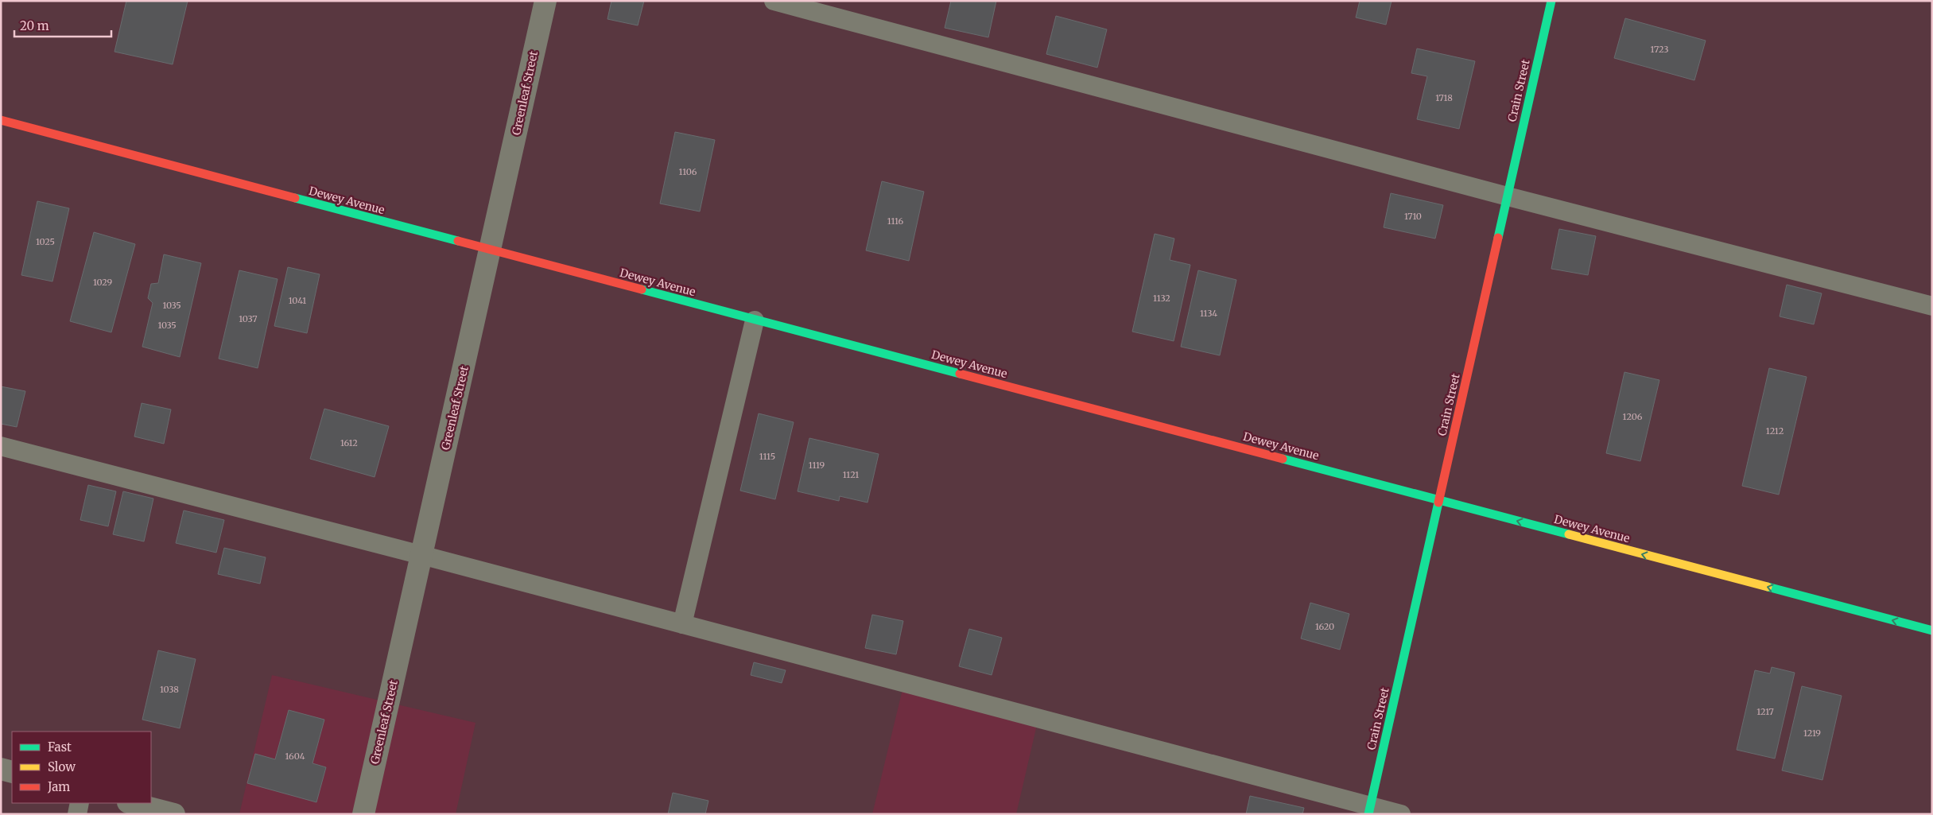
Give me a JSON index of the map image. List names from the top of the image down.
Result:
{
  "streets": {
    "street": ["Crain Street", "Greenleaf Street", "Dewey Avenue"]
  },
  "crossings": [
    ["Crain Street", "Dewey Avenue"],
    ["Greenleaf Street", "Dewey Avenue"]
  ],
  "house_numbers": [
    "1723",
    "1718",
    "1106",
    "1710",
    "1116",
    "1025",
    "1029",
    "1132",
    "1041",
    "1035",
    "1134",
    "1037",
    "1035",
    "1206",
    "1212",
    "1612",
    "1115",
    "1119",
    "1121",
    "1620",
    "1038",
    "1217",
    "1219",
    "1604"
  ],
  "legend": ["Fast", "Slow", "Jam"],
  "scale_bar": "20 m"
}
